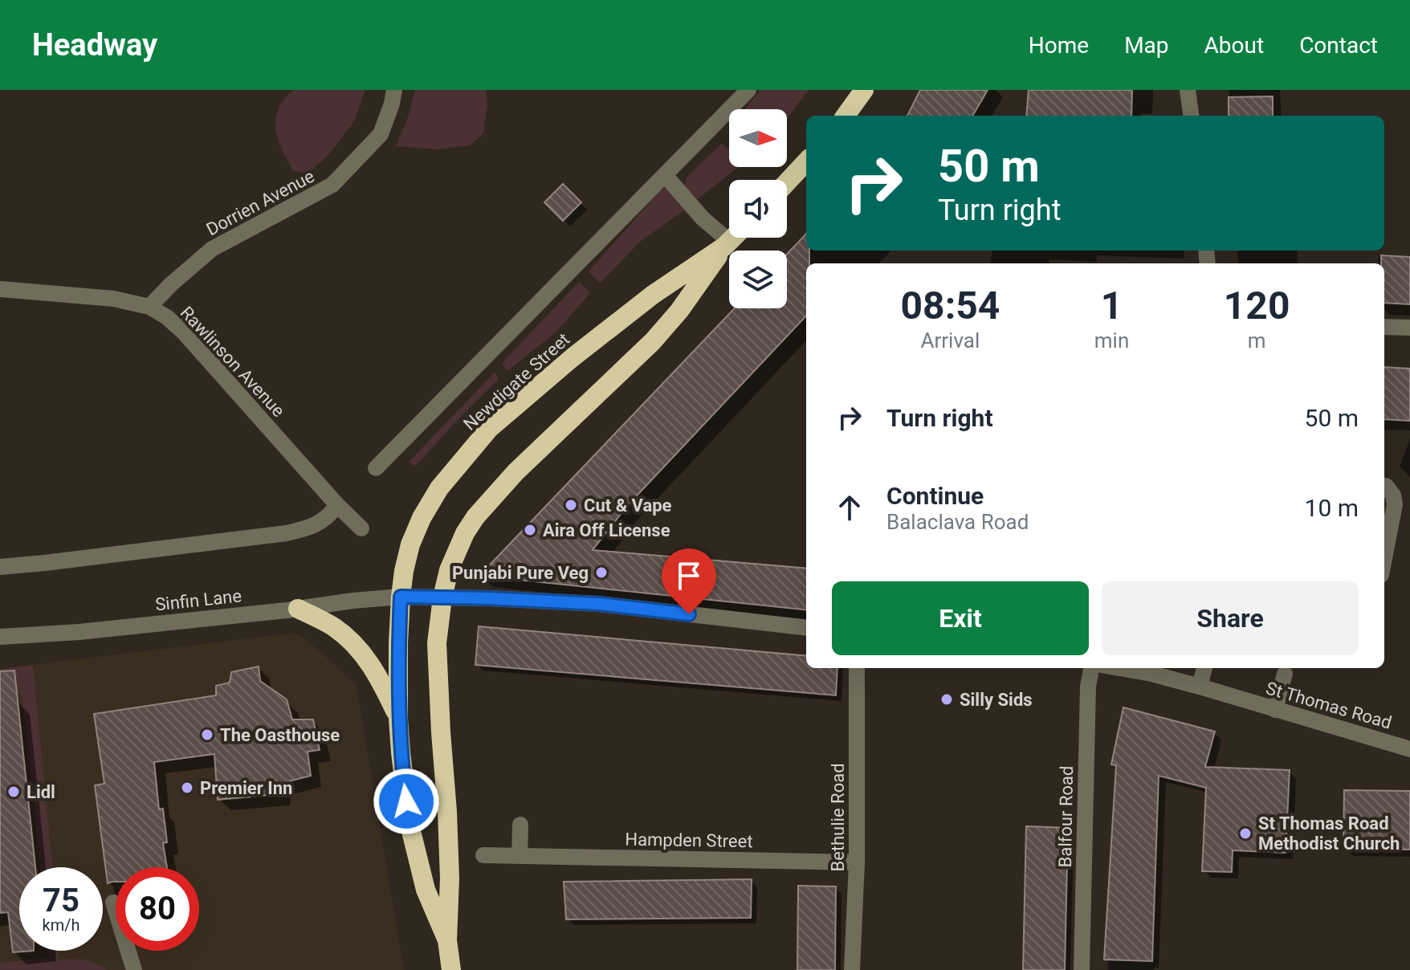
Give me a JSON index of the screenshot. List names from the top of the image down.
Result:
{
  "streets": {
    "highway": ["Newdigate Street"],
    "street": [
      "Dorrien Avenue",
      "Rawlinson Avenue",
      "Sinfin Lane",
      "St Thomas Road",
      "Balfour Road",
      "Bethulie Road",
      "Hampden Street"
    ]
  },
  "crossings": [
    ["Dorrien Avenue", "Rawlinson Avenue"],
    ["Newdigate Street", "Sinfin Lane"],
    ["Bethulie Road", "Hampden Street"]
  ],
  "places": [
    "Cut & Vape",
    "Aira Off License",
    "Punjabi Pure Veg",
    "Silly Sids",
    "The Oasthouse",
    "Premier Inn",
    "Lidl",
    "St Thomas Road Methodist Church"
  ],
  "north": "right",
  "page": {
    "header": "Headway",
    "nav": [
      "Home",
      "Map",
      "About",
      "Contact"
    ],
    "turn": ["50 m", "Turn right"],
    "eta": [
      "08:54",
      "Arrival",
      "1",
      "min",
      "120",
      "m"
    ],
    "list": [
      {
        "name": "Turn right",
        "value": "50 m"
      },
      {
        "name": "Continue",
        "note": "Balaclava Road",
        "value": "10 m"
      }
    ],
    "buttons": ["Exit", "Share"],
    "speed": "75 km/h",
    "limit": "80"
  }
}
